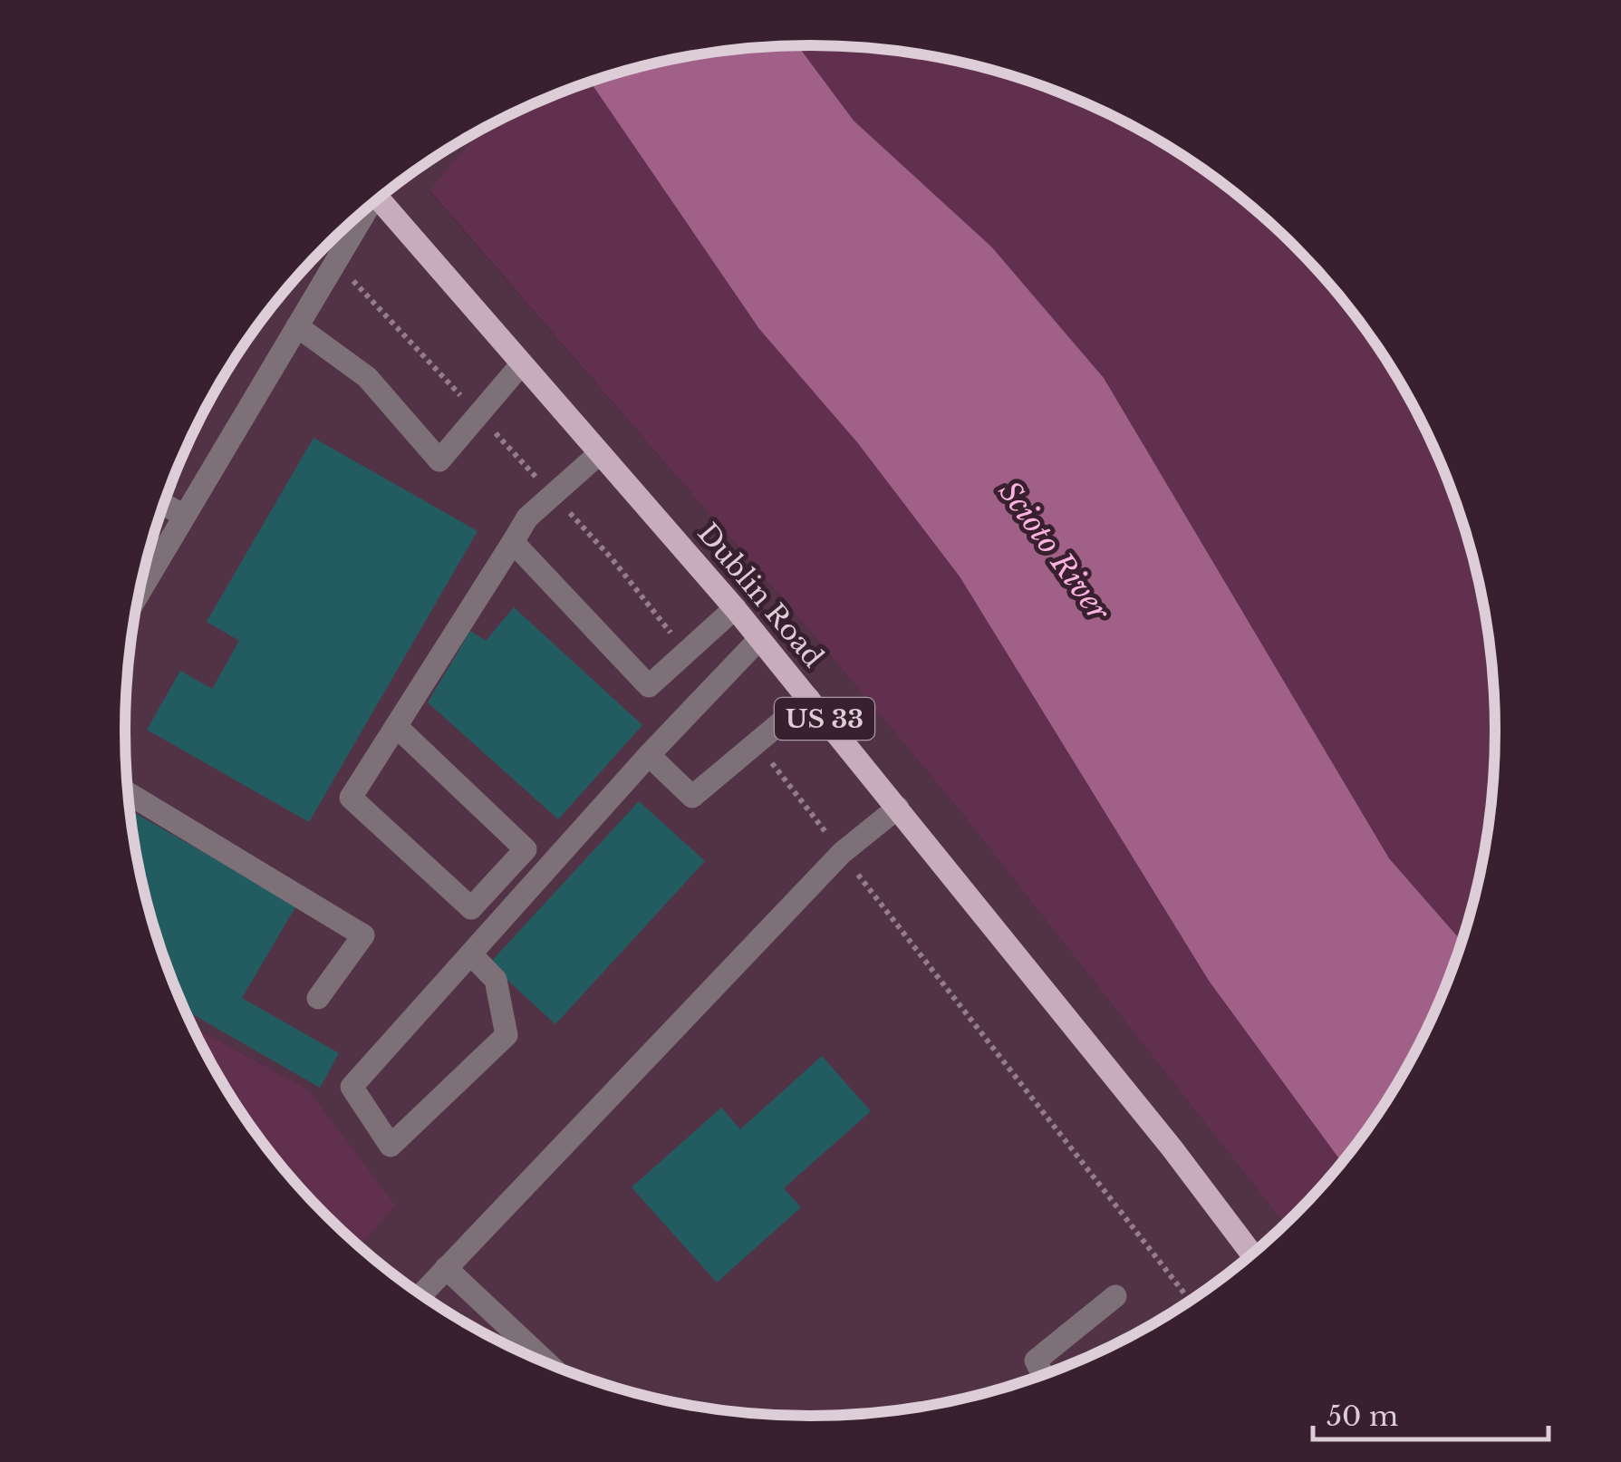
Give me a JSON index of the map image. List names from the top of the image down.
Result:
{
  "streets": {
    "main road": ["Dublin Road", "US 33"]
  },
  "water": ["Scioto River"],
  "scale_bar": "50 m"
}
